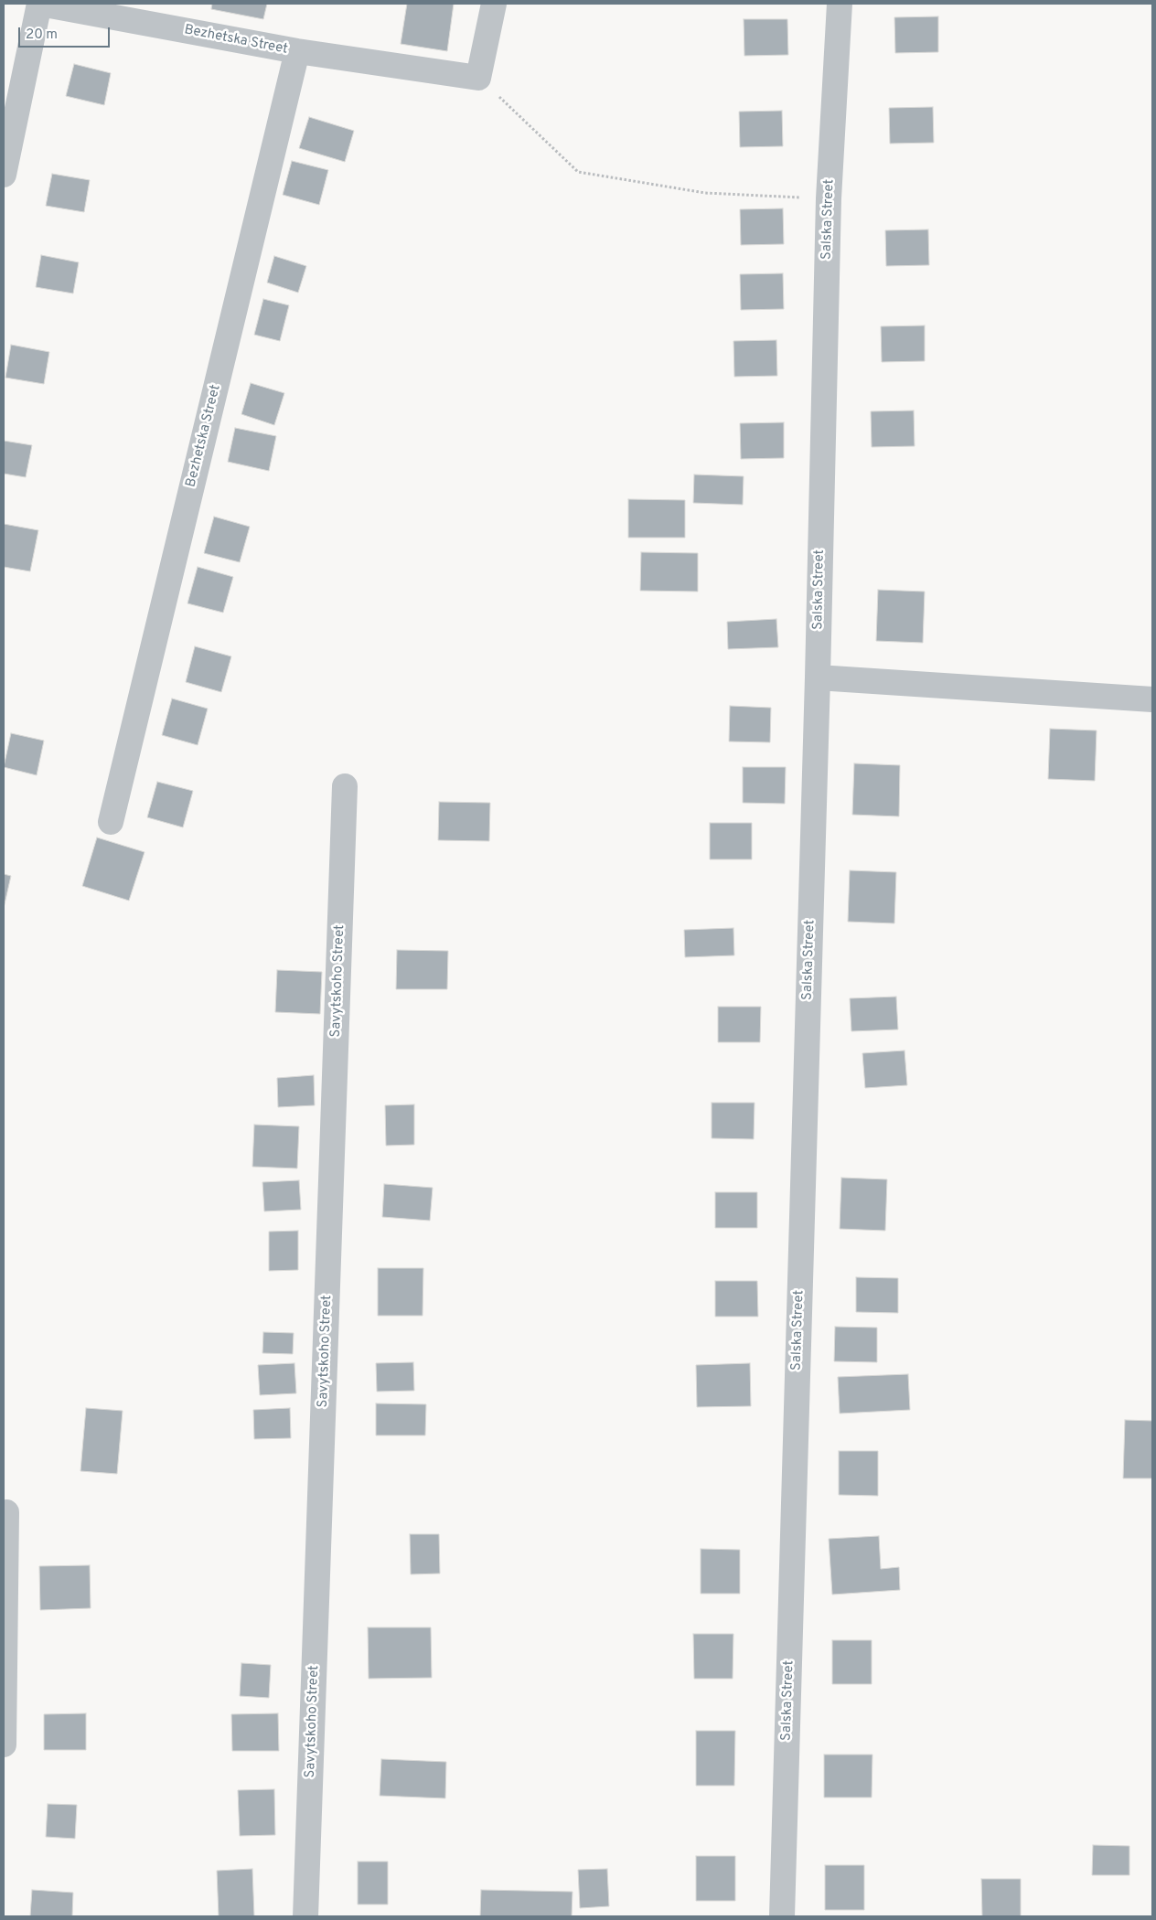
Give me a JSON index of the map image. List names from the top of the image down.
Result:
{
  "streets": {
    "street": ["Bezhetska Street", "Salska Street", "Savytskoho Street"]
  },
  "scale_bar": "20 m"
}
